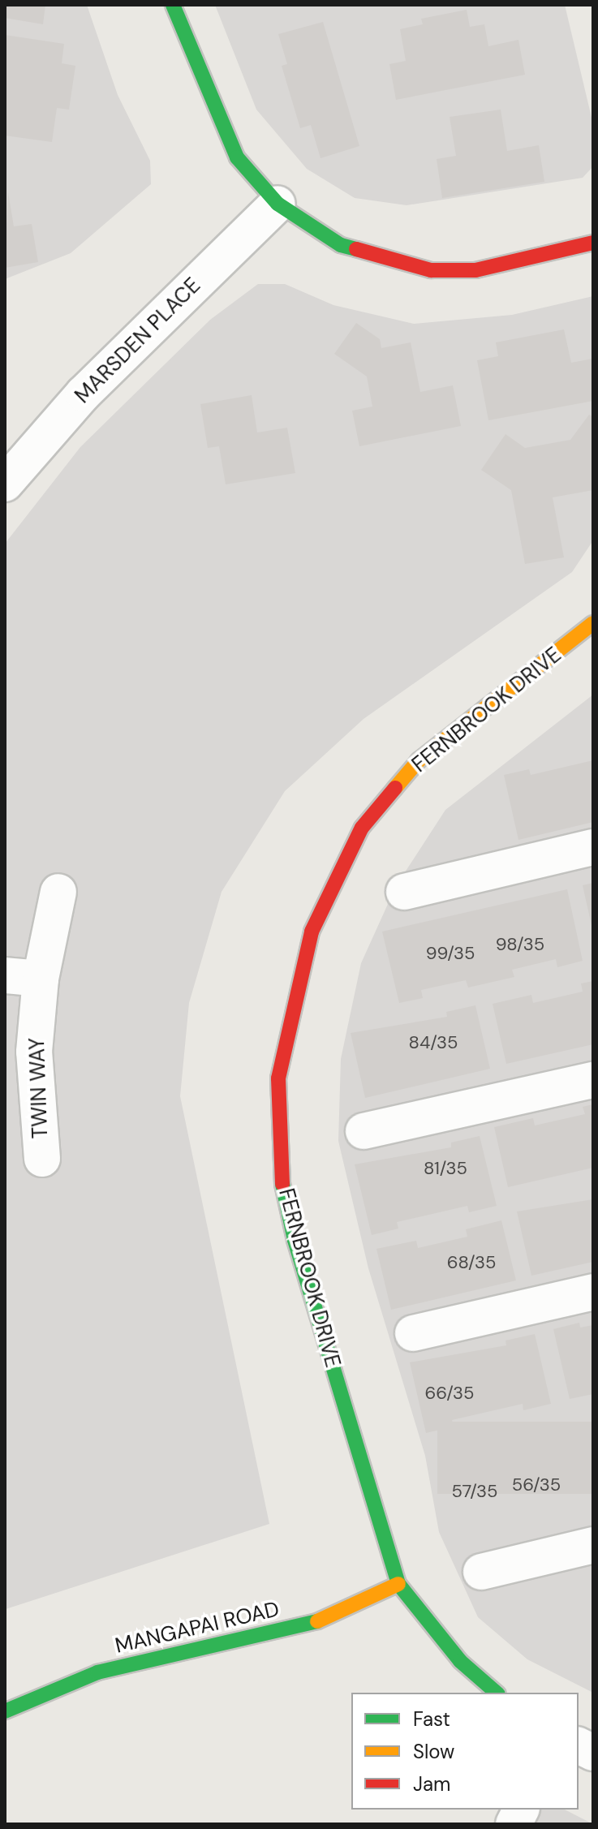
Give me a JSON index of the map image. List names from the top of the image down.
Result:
{
  "streets": {
    "street": [
      "MARSDEN PLACE",
      "FERNBROOK DRIVE",
      "TWIN WAY",
      "MANGAPAI ROAD"
    ]
  },
  "crossings": [
    ["FERNBROOK DRIVE", "MANGAPAI ROAD"]
  ],
  "house_numbers": [
    "98/35",
    "99/35",
    "84/35",
    "81/35",
    "68/35",
    "66/35",
    "56/35",
    "57/35"
  ],
  "legend": ["Fast", "Slow", "Jam"]
}
